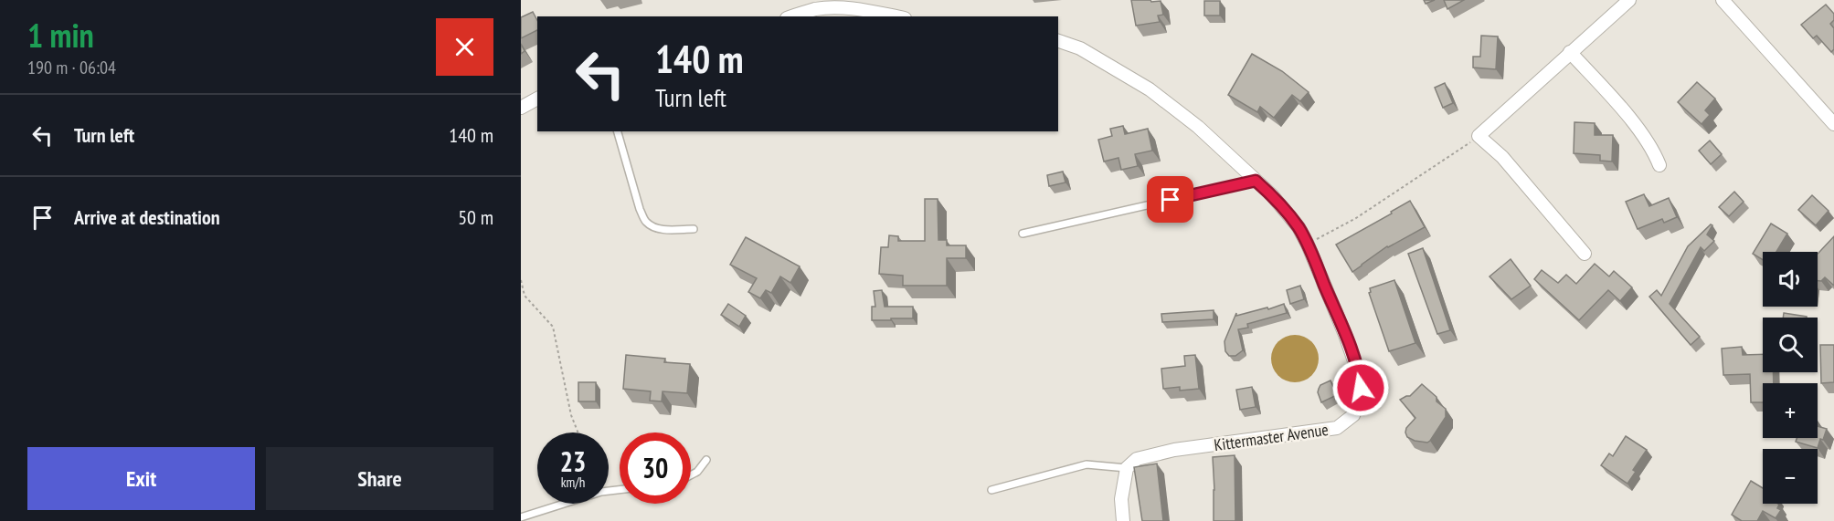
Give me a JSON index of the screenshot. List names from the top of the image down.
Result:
{
  "streets": {
    "street": ["Kittermaster Avenue"]
  },
  "page": {
    "heading": ["1 min", "190 m · 06:04"],
    "turn": ["140 m", "Turn left"],
    "list": [
      {
        "name": "Turn left",
        "value": "140 m"
      },
      {
        "name": "Arrive at destination",
        "value": "50 m"
      }
    ],
    "map_buttons": ["+", "−"],
    "speed": "23 km/h",
    "limit": "30",
    "buttons": ["Exit", "Share"]
  }
}
